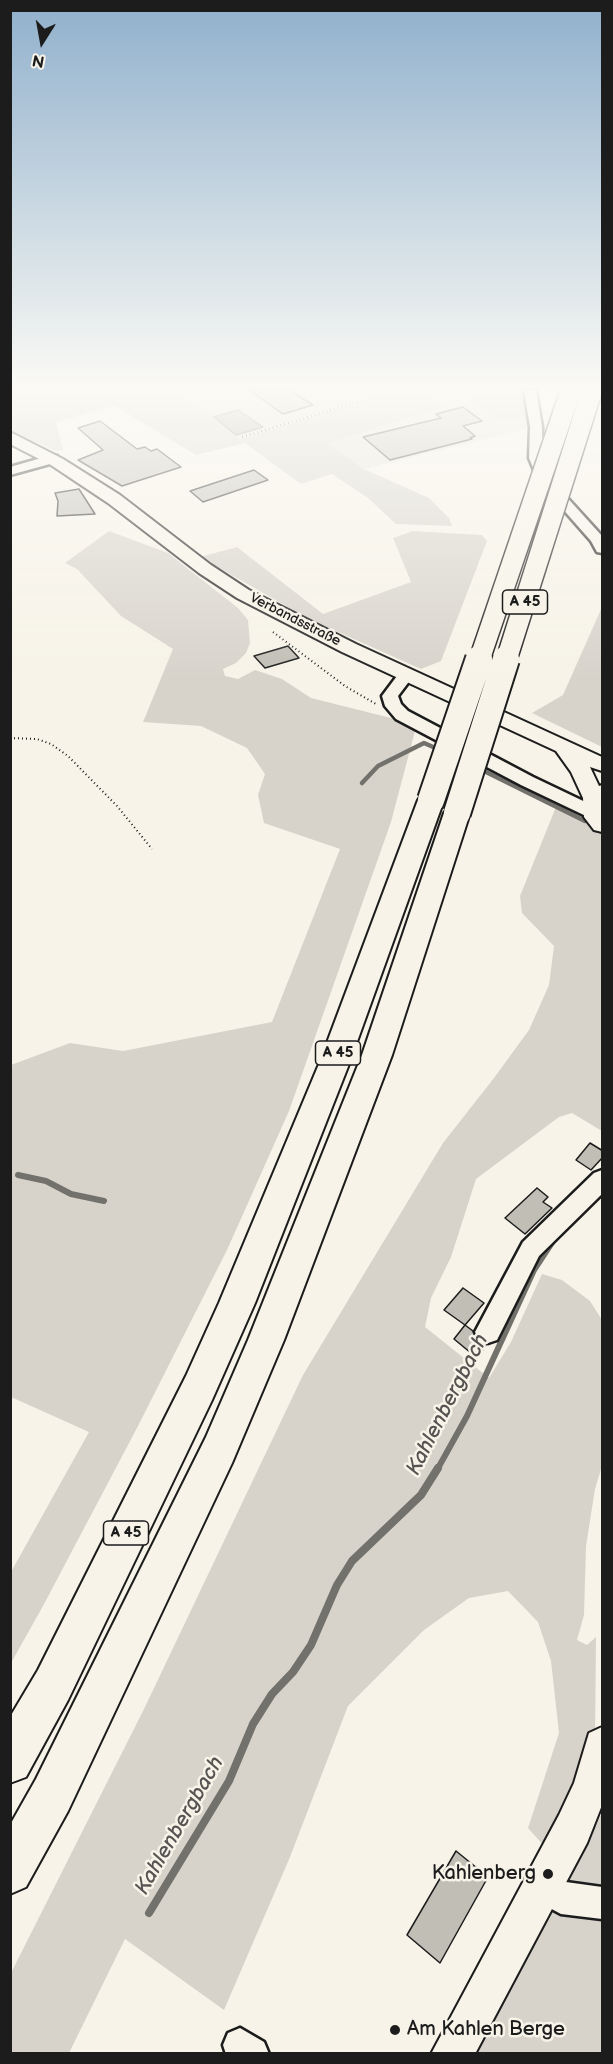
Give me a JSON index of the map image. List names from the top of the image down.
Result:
{
  "streets": {
    "highway": ["A 45"],
    "main road": ["Verbandsstraße"]
  },
  "water": ["Kahlenbergbach"],
  "places": ["Kahlenberg", "Am Kahlen Berge"],
  "north": "bottom"
}
